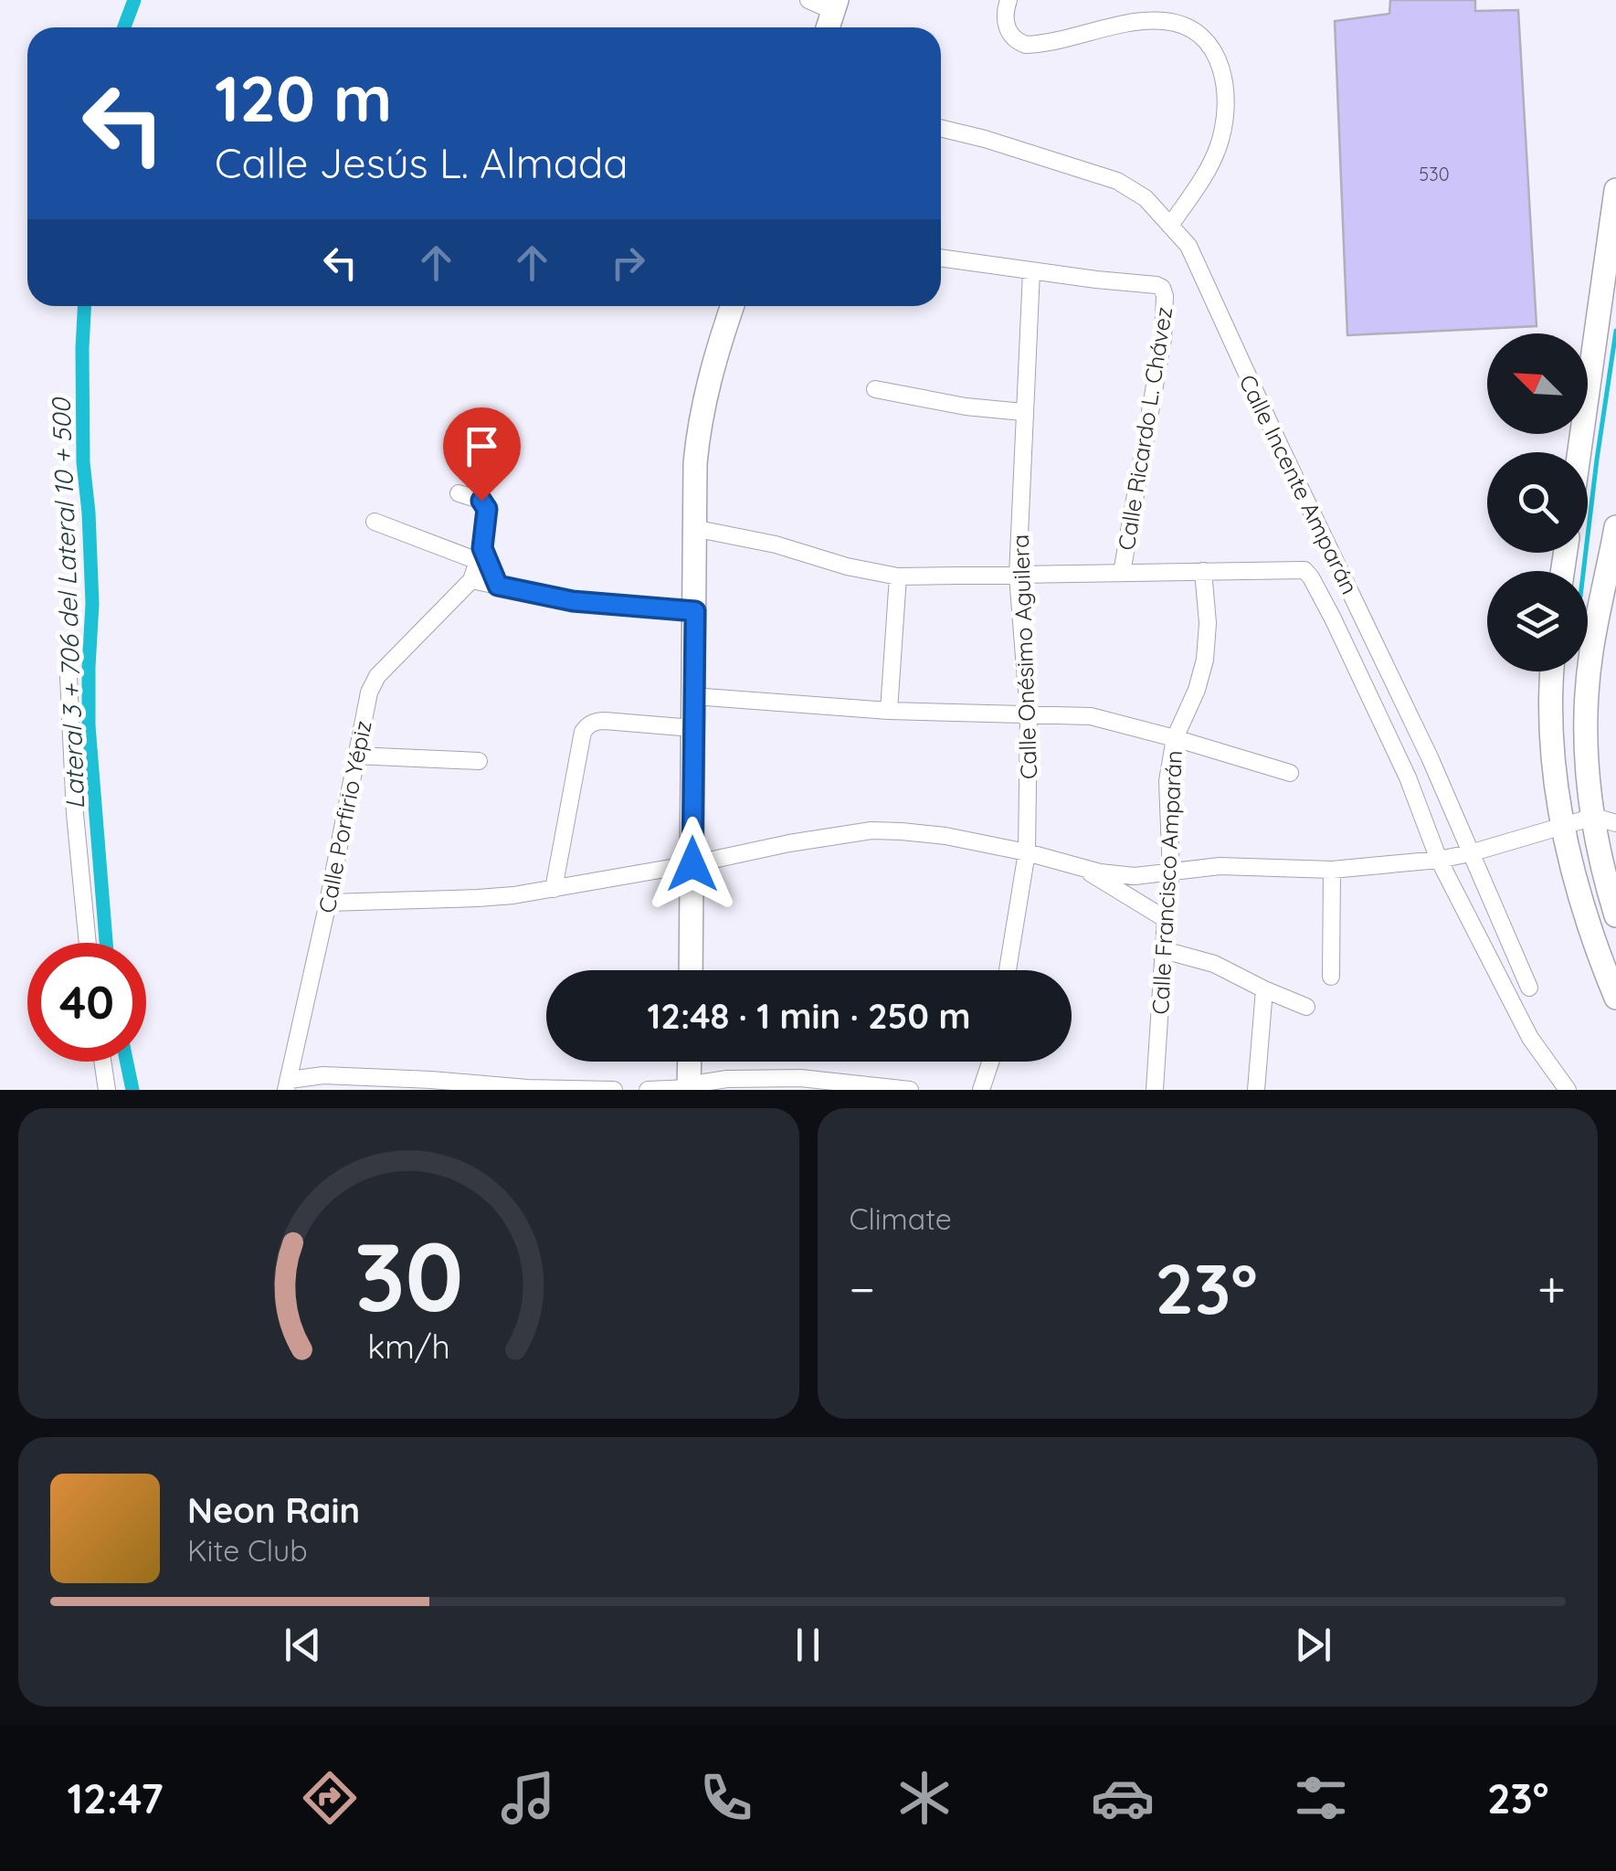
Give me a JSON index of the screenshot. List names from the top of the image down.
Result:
{
  "streets": {
    "street": [
      "Calle Ricardo L. Chávez",
      "Calle Incente Amparán",
      "Calle Onésimo Aguilera",
      "Calle Porfirio Yépiz",
      "Calle Francisco Amparán"
    ]
  },
  "crossings": [
    ["Calle Ricardo L. Chávez", "Calle Onésimo Aguilera"]
  ],
  "water": ["Lateral 3 + 706 del Lateral 10 + 500"],
  "house_numbers": ["530"],
  "north": "top left",
  "page": {
    "turn": ["120 m", "Calle Jesús L. Almada"],
    "limit": "40",
    "trip": "12:48 · 1 min · 250 m",
    "tile": "Climate",
    "heat": ["−", "23°", "+"],
    "song": ["Neon Rain", "Kite Club"],
    "tabs": ["12:47", "23°"],
    "gauge": ["30", "km/h"]
  }
}
